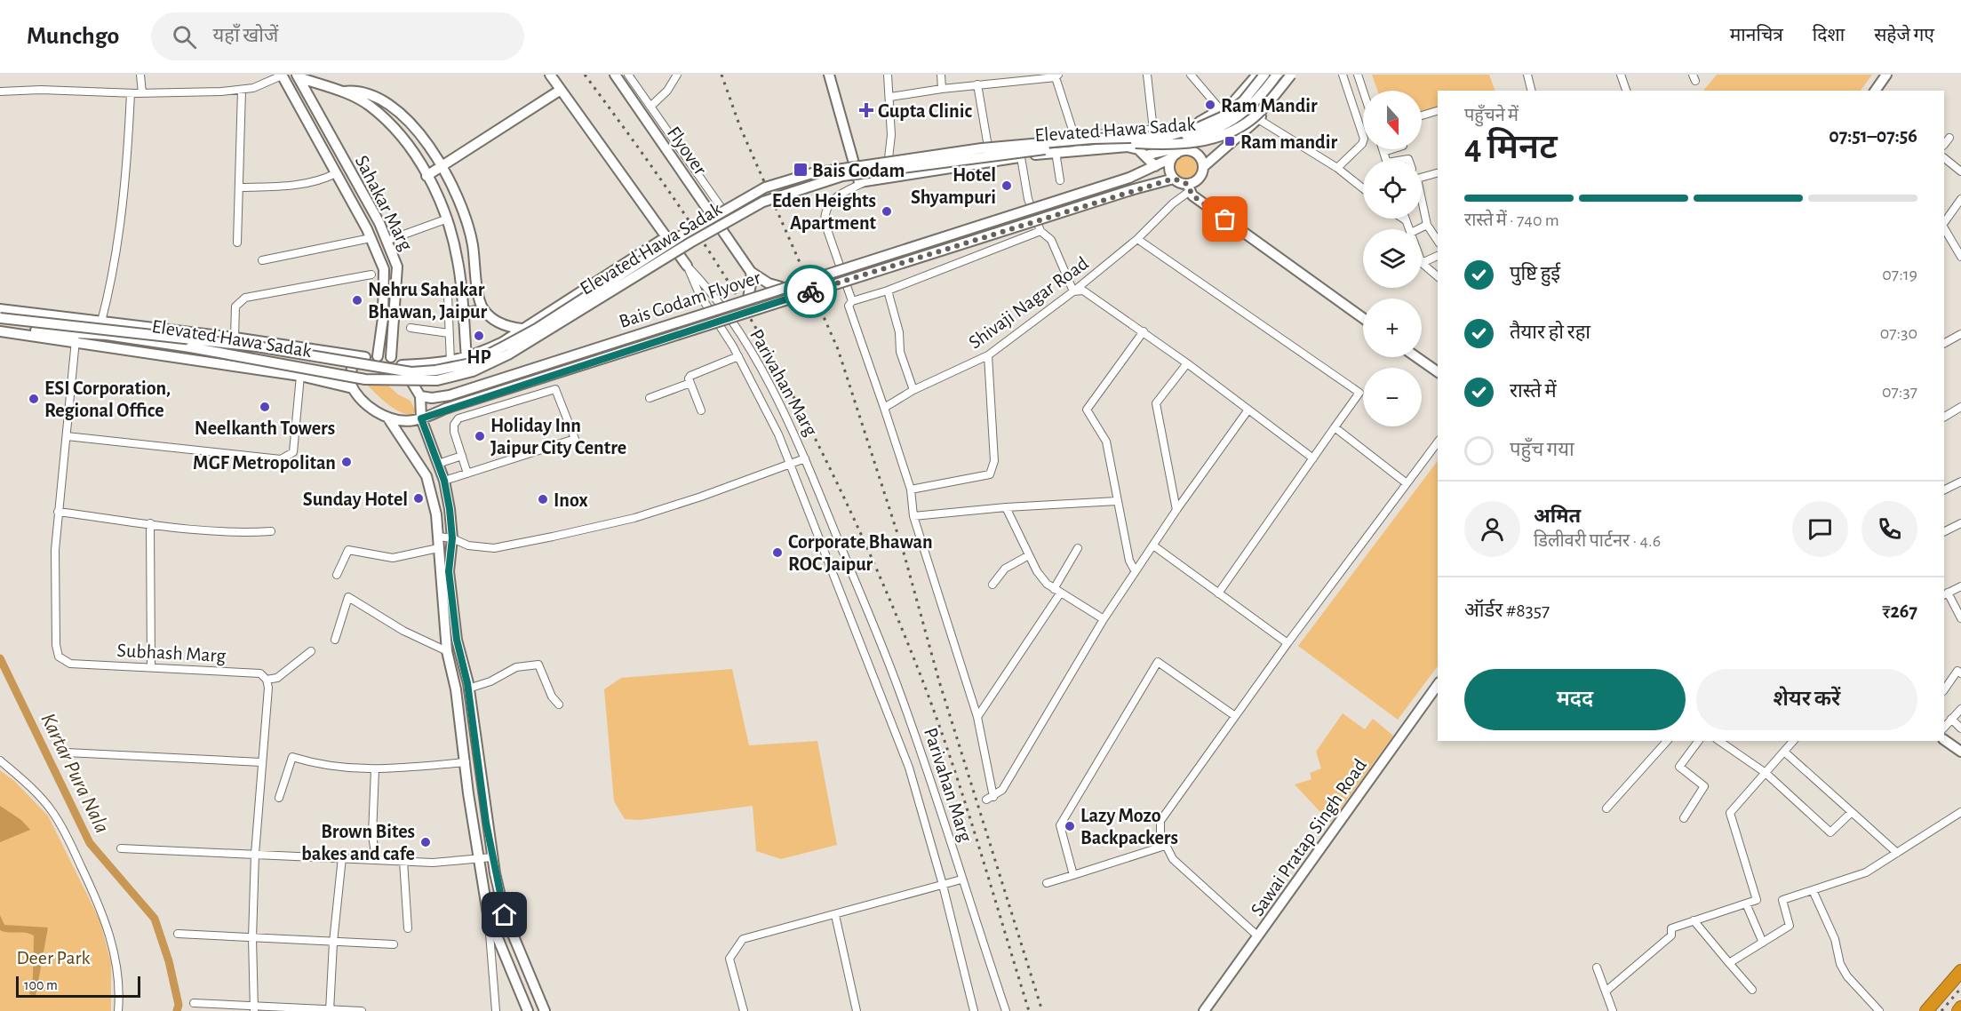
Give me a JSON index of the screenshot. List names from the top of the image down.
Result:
{
  "streets": {
    "main road": [
      "Elevated Hawa Sadak",
      "Flyover",
      "Sahakar Marg",
      "Bais Godam Flyover",
      "Sawai Pratap Singh Road"
    ],
    "street": ["Shivaji Nagar Road", "Parivahan Marg", "Subhash Marg"]
  },
  "crossings": [
    ["Flyover", "Bais Godam Flyover"],
    ["Sahakar Marg", "Bais Godam Flyover"],
    ["Bais Godam Flyover", "Shivaji Nagar Road"]
  ],
  "water": ["Kartar Pura Nala"],
  "parks": ["Deer Park"],
  "places": {
    "other": [
      "Ram Mandir",
      "Hotel Shyampuri",
      "Eden Heights Apartment",
      "Nehru Sahakar Bhawan, Jaipur",
      "HP",
      "ESI Corporation, Regional Office",
      "Neelkanth Towers",
      "Holiday Inn Jaipur City Centre",
      "MGF Metropolitan",
      "Sunday Hotel",
      "Inox",
      "Corporate Bhawan ROC Jaipur",
      "Lazy Mozo Backpackers",
      "Brown Bites bakes and cafe"
    ],
    "health": ["Gupta Clinic"],
    "transit": ["Ram mandir", "Bais Godam"]
  },
  "scale_bar": "100 m",
  "north": "bottom",
  "page": {
    "header": "Munchgo",
    "search": "यहाँ खोजें",
    "nav": ["मानचित्र", "दिशा", "सहेजे गए"],
    "map_buttons": ["+", "−"],
    "heading": ["4 मिनट", "पहुँचने में", "07:51–07:56"],
    "panel": [
      "अमित",
      "डिलीवरी पार्टनर · 4.6",
      "ऑर्डर #8357",
      "₹267"
    ],
    "bar": "रास्ते में · 740 m",
    "list": [
      ["पुष्टि हुई", "07:19"],
      ["तैयार हो रहा", "07:30"],
      ["रास्ते में", "07:37"],
      "पहुँच गया"
    ],
    "buttons": ["मदद", "शेयर करें"],
    "scale": "100 m"
  }
}
